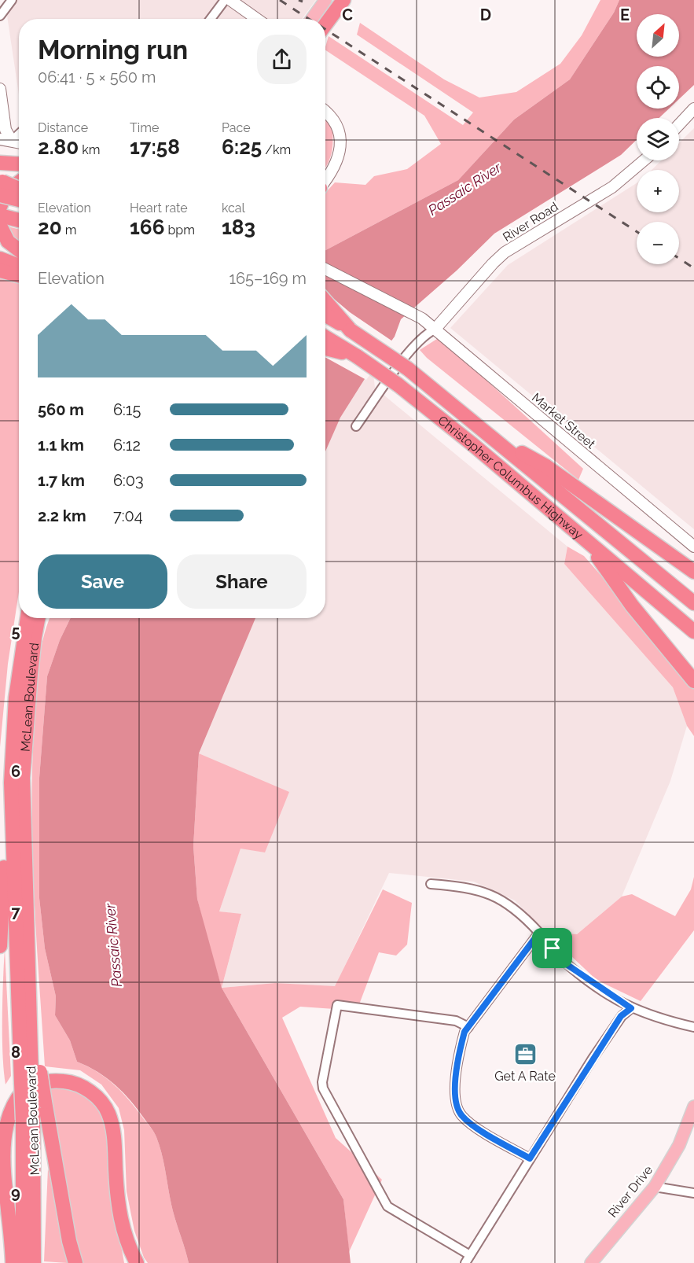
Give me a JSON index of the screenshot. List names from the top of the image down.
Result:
{
  "streets": {
    "highway": ["Christopher Columbus Highway", "McLean Boulevard"],
    "main road": ["River Road", "Market Street", "River Drive"]
  },
  "crossings": [
    ["River Road", "Market Street"]
  ],
  "water": ["Passaic River"],
  "places": {
    "office": ["Get A Rate"]
  },
  "north": "top right",
  "page": {
    "map_buttons": ["+", "−"],
    "heading": ["Morning run", "06:41 · 5 × 560 m"],
    "stats": [
      ["Distance", "2.80 km"],
      ["Time", "17:58"],
      ["Pace", "6:25 /km"],
      ["Elevation", "20 m"],
      ["Heart rate", "166 bpm"],
      ["kcal", "183"]
    ],
    "chart": ["Elevation", "165–169 m"],
    "list": [
      {
        "name": "560 m",
        "note": "6:15"
      },
      {
        "name": "1.1 km",
        "note": "6:12"
      },
      {
        "name": "1.7 km",
        "note": "6:03"
      },
      {
        "name": "2.2 km",
        "note": "7:04"
      }
    ],
    "buttons": ["Save", "Share"]
  },
  "grid": {
    "columns": ["C", "D", "E"],
    "rows": [
      "5",
      "6",
      "7",
      "8",
      "9"
    ]
  }
}
